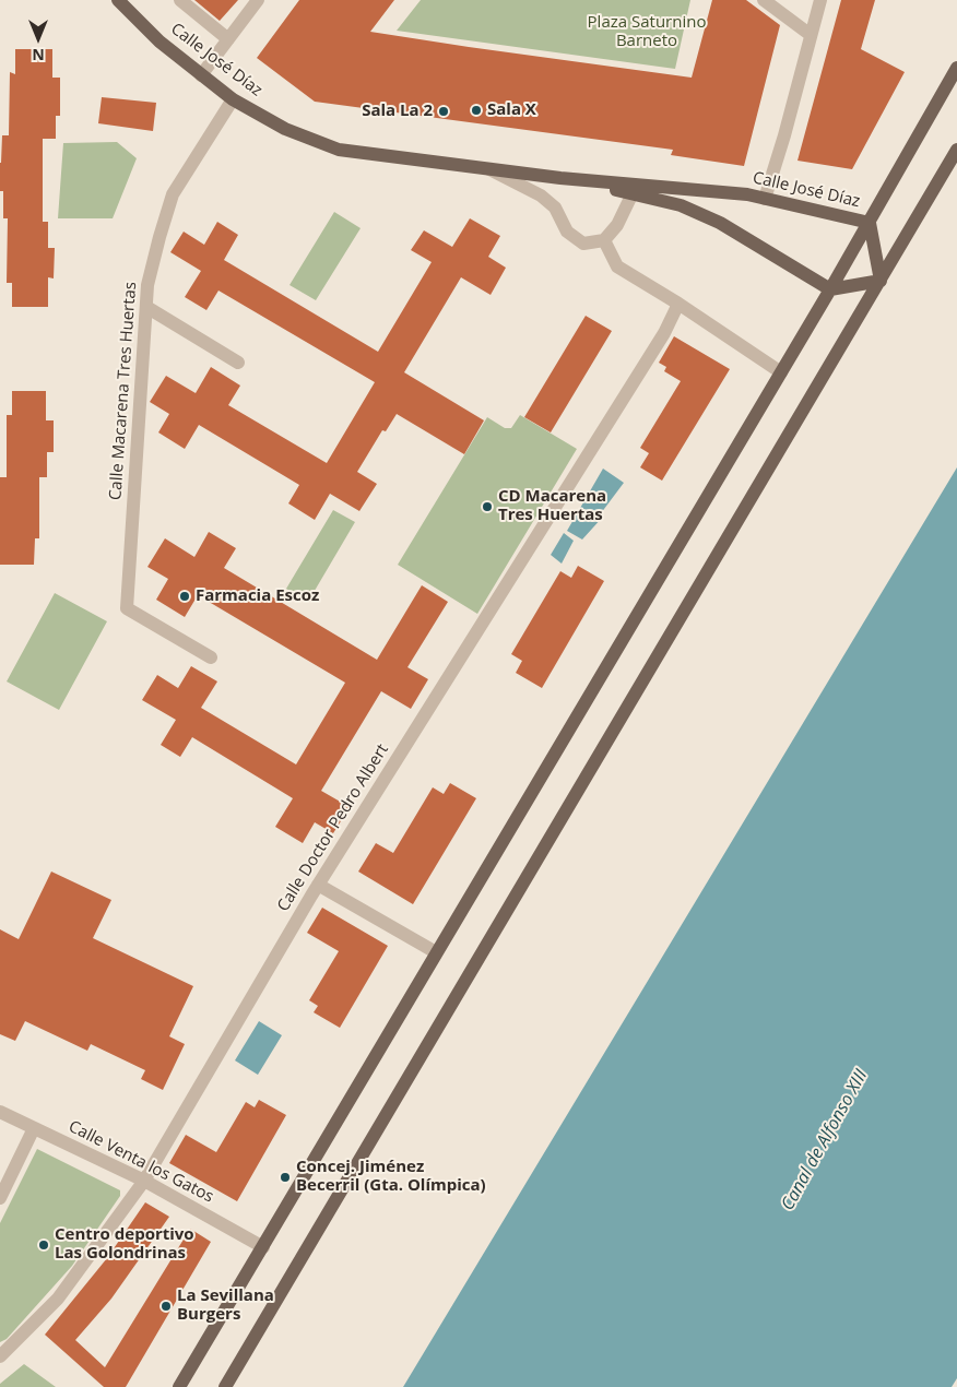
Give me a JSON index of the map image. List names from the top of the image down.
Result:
{
  "streets": {
    "main road": ["Calle José Díaz"],
    "street": ["Calle Macarena Tres Huertas", "Calle Doctor Pedro Albert", "Calle Venta los Gatos"]
  },
  "crossings": [
    ["Calle José Díaz", "Calle Macarena Tres Huertas"],
    ["Calle Doctor Pedro Albert", "Calle Venta los Gatos"]
  ],
  "water": ["Canal de Alfonso XIII"],
  "parks": ["Plaza Saturnino Barneto"],
  "places": [
    "Sala X",
    "Sala La 2",
    "CD Macarena Tres Huertas",
    "Farmacia Escoz",
    "Concej. Jiménez Becerril (Gta. Olímpica)",
    "Centro deportivo Las Golondrinas",
    "La Sevillana Burgers"
  ],
  "north": "bottom"
}
